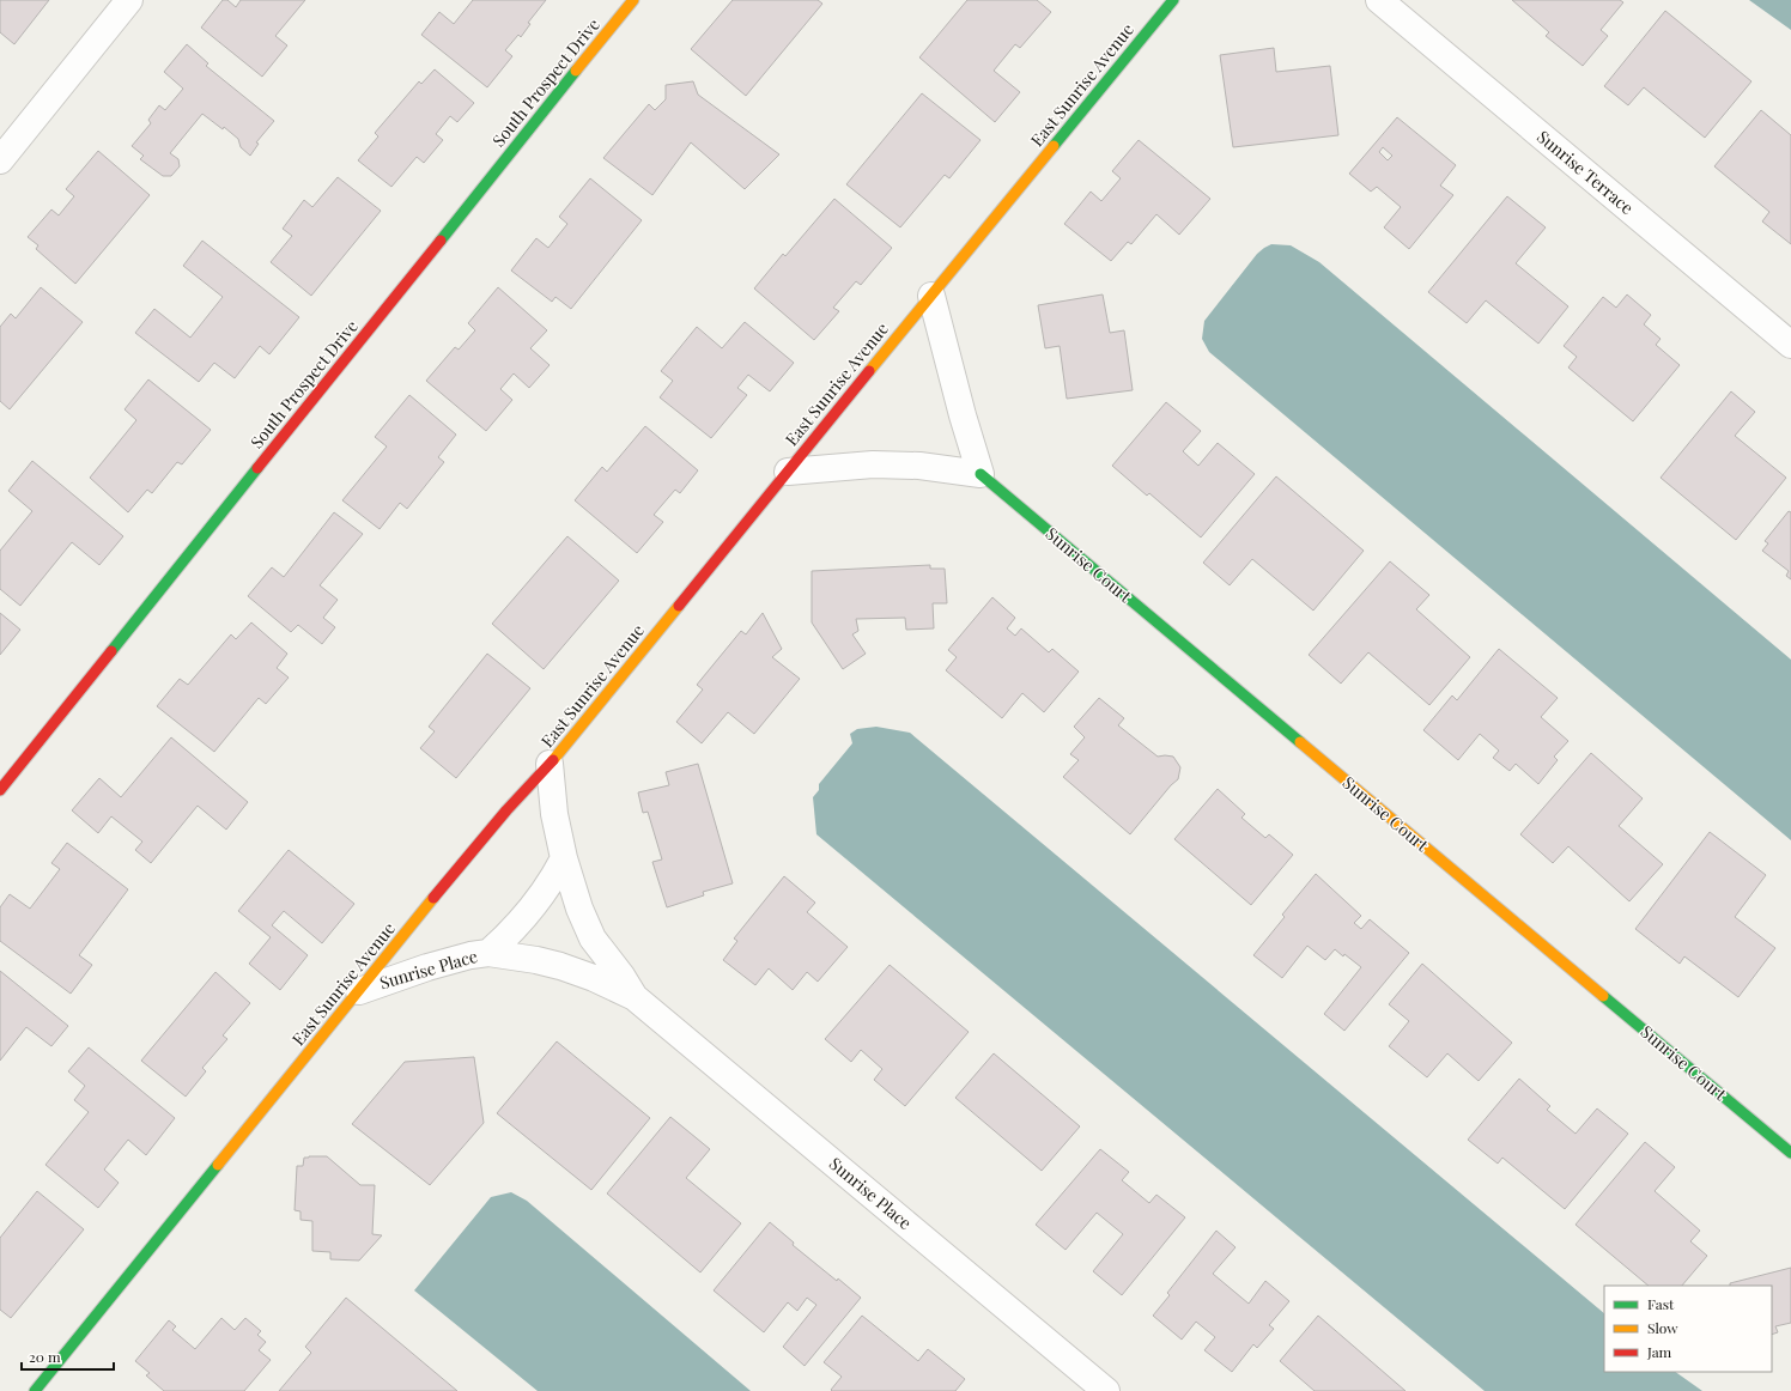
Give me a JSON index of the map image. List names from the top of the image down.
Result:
{
  "streets": {
    "street": [
      "South Prospect Drive",
      "East Sunrise Avenue",
      "Sunrise Terrace",
      "Sunrise Court",
      "Sunrise Place"
    ]
  },
  "crossings": [
    ["East Sunrise Avenue", "Sunrise Place"]
  ],
  "legend": ["Fast", "Slow", "Jam"],
  "scale_bar": "20 m"
}
